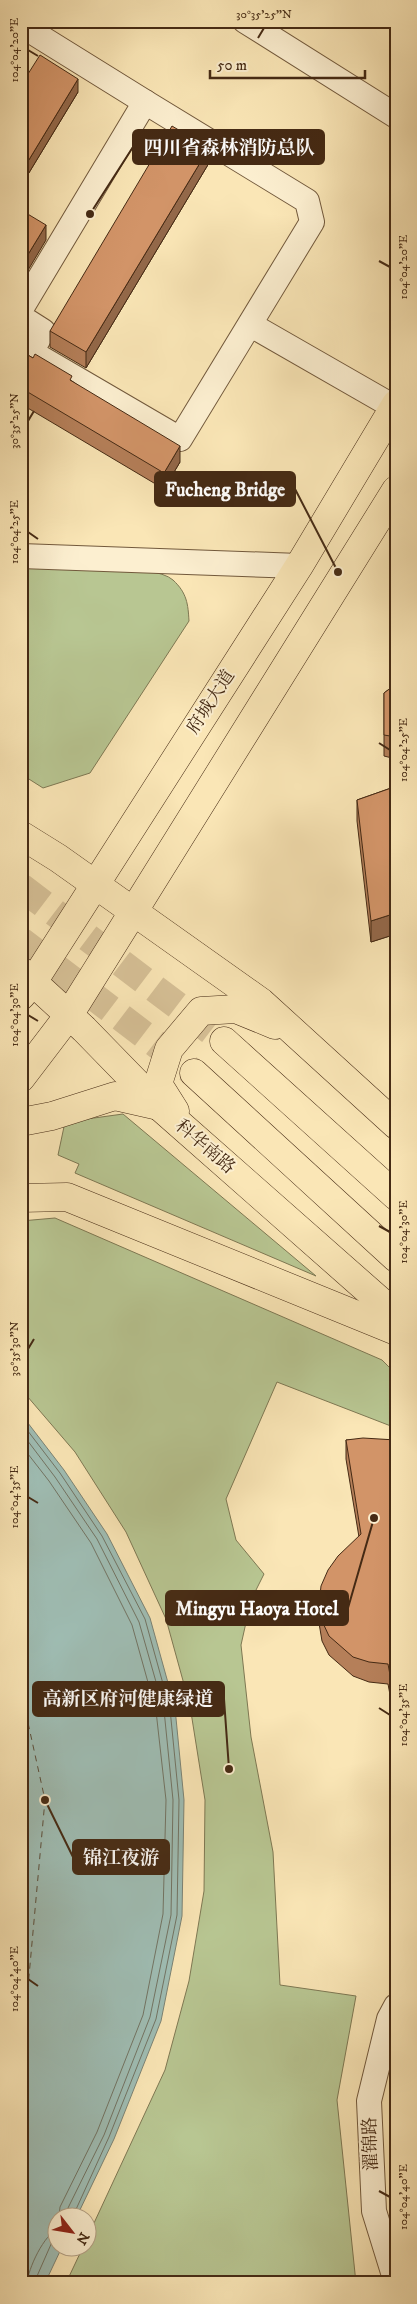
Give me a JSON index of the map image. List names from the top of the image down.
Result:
{
  "streets": {
    "main road": ["府城大道", "科华南路"],
    "street": ["濯锦路"]
  },
  "crossings": [
    ["府城大道", "科华南路"]
  ],
  "places": [
    "四川省森林消防总队",
    "Fucheng Bridge",
    "Mingyu Haoya Hotel",
    "高新区府河健康绿道",
    "锦江夜游"
  ],
  "scale_bar": "50 m",
  "north": "bottom right",
  "coordinates": [
    "30°35'25\"N",
    "104°04'20\"E",
    "104°04'25\"E",
    "104°04'30\"E",
    "30°35'30\"N",
    "104°04'35\"E",
    "104°04'40\"E"
  ]
}
